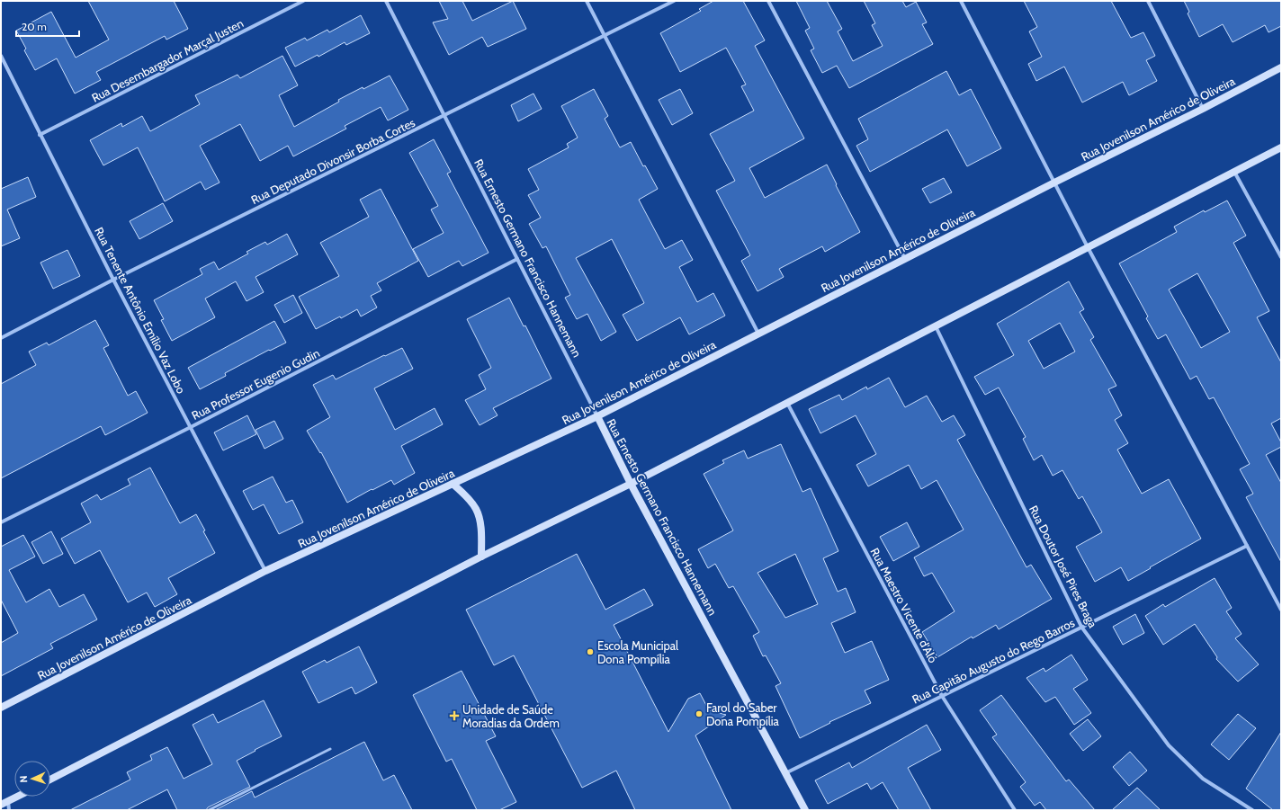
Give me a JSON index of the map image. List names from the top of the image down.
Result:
{
  "streets": {
    "main road": ["Rua Jovenilson Américo de Oliveira", "Rua Ernesto Germano Francisco Hannemann"],
    "street": [
      "Rua Desembargador Marçal Justen",
      "Rua Deputado Divonsir Borba Cortes",
      "Rua Tenente Antônio Emílio Vaz Lobo",
      "Rua Professor Eugenio Gudin",
      "Rua Doutor José Pires Braga",
      "Rua Maestro Vicente d'Aló",
      "Rua Capitão Augusto do Rego Barros"
    ]
  },
  "crossings": [
    ["Rua Desembargador Marçal Justen", "Rua Tenente Antônio Emílio Vaz Lobo"],
    ["Rua Jovenilson Américo de Oliveira", "Rua Ernesto Germano Francisco Hannemann"],
    ["Rua Jovenilson Américo de Oliveira", "Rua Tenente Antônio Emílio Vaz Lobo"],
    ["Rua Deputado Divonsir Borba Cortes", "Rua Ernesto Germano Francisco Hannemann"],
    ["Rua Deputado Divonsir Borba Cortes", "Rua Tenente Antônio Emílio Vaz Lobo"],
    ["Rua Ernesto Germano Francisco Hannemann", "Rua Professor Eugenio Gudin"],
    ["Rua Ernesto Germano Francisco Hannemann", "Rua Capitão Augusto do Rego Barros"],
    ["Rua Tenente Antônio Emílio Vaz Lobo", "Rua Professor Eugenio Gudin"],
    ["Rua Doutor José Pires Braga", "Rua Capitão Augusto do Rego Barros"],
    ["Rua Maestro Vicente d'Aló", "Rua Capitão Augusto do Rego Barros"]
  ],
  "places": {
    "other": ["Escola Municipal Dona Pompília", "Farol do Saber Dona Pompília"],
    "health": ["Unidade de Saúde Moradias da Ordem"]
  },
  "scale_bar": "20 m",
  "north": "left"
}
